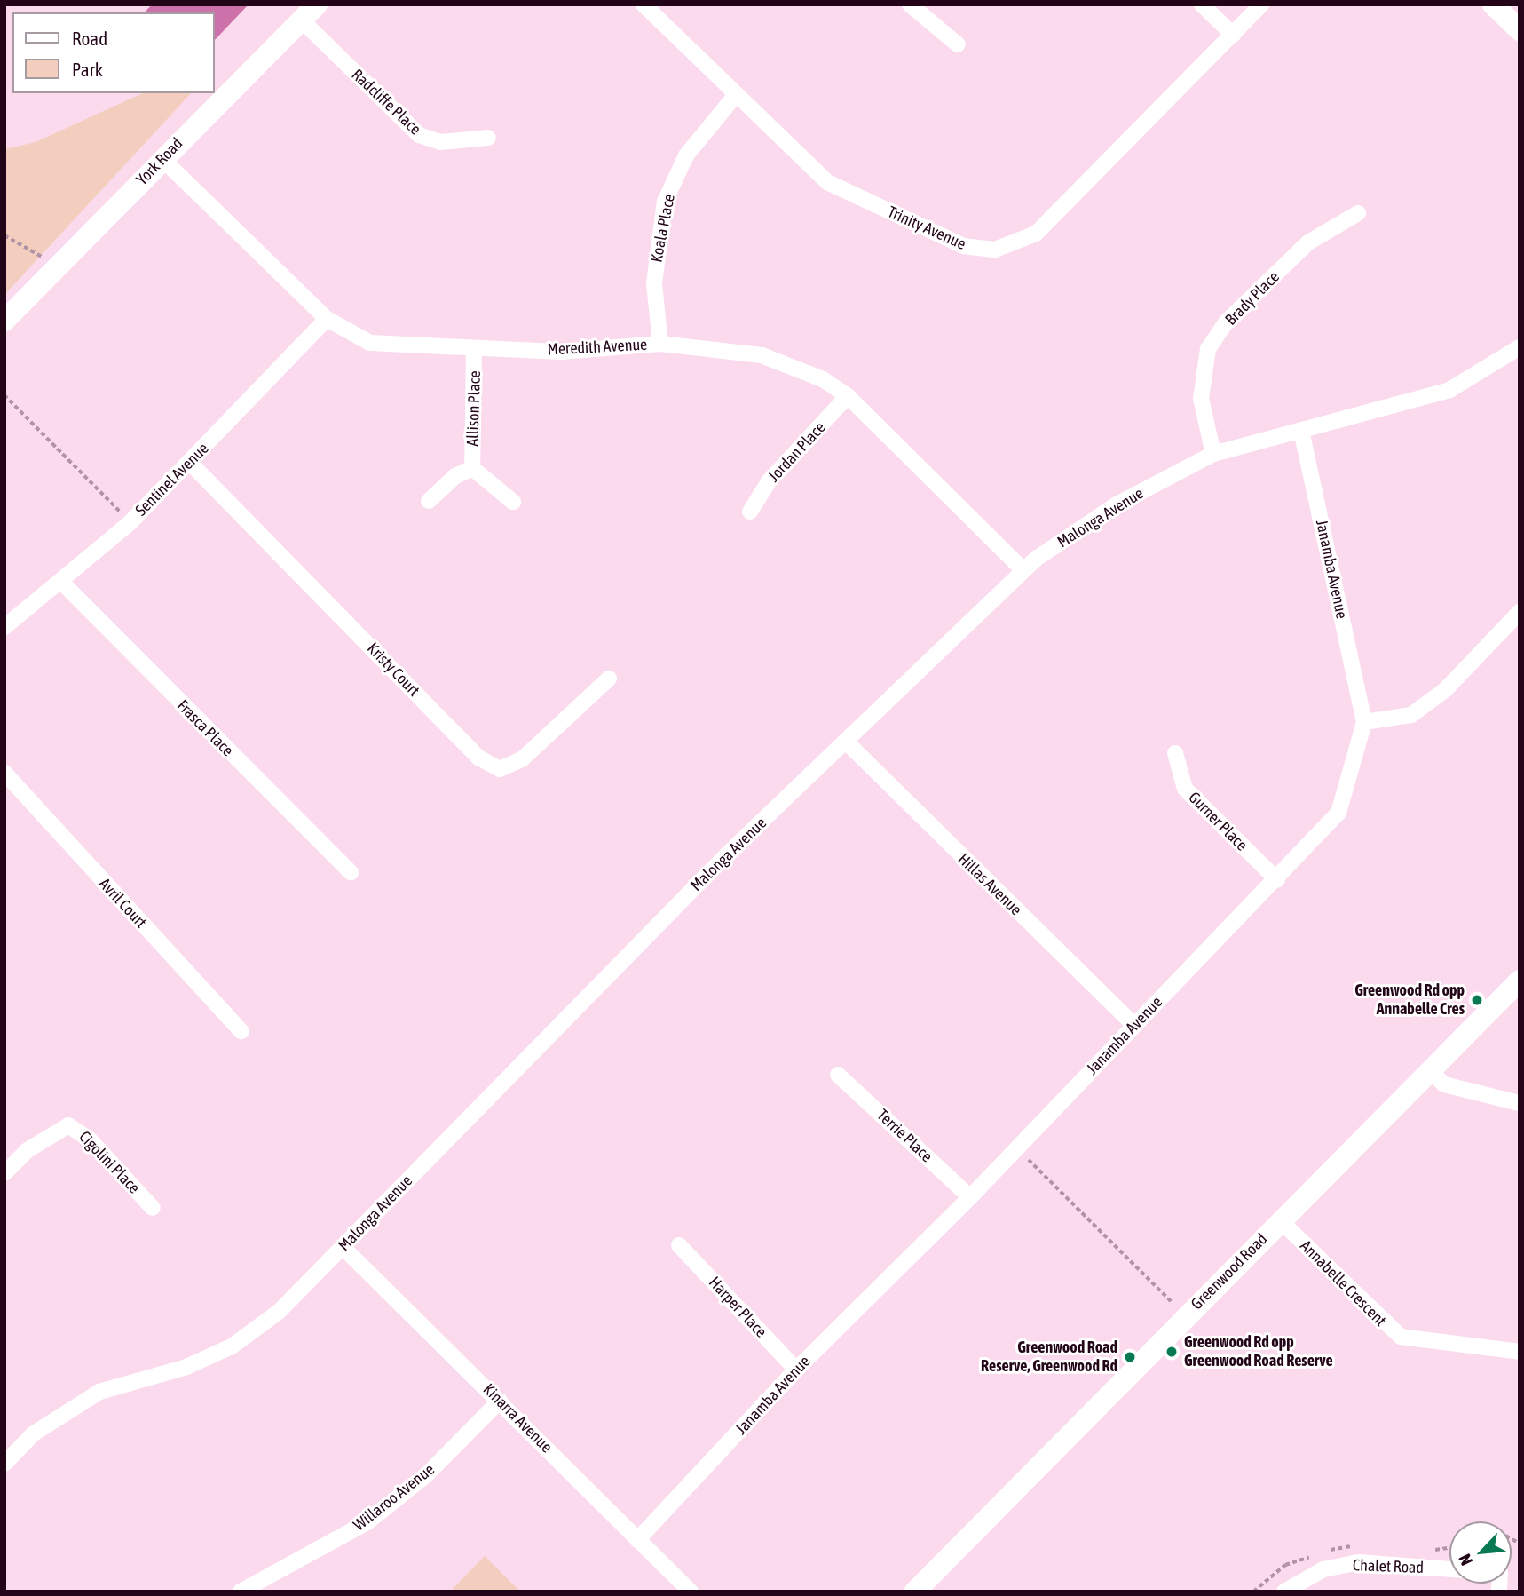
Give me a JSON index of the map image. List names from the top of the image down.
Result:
{
  "streets": {
    "street": [
      "Radcliffe Place",
      "York Road",
      "Koala Place",
      "Trinity Avenue",
      "Brady Place",
      "Meredith Avenue",
      "Allison Place",
      "Jordan Place",
      "Sentinel Avenue",
      "Malonga Avenue",
      "Janamba Avenue",
      "Kristy Court",
      "Frasca Place",
      "Gurner Place",
      "Hillas Avenue",
      "Avril Court",
      "Terrie Place",
      "Cigolini Place",
      "Greenwood Road",
      "Annabelle Crescent",
      "Harper Place",
      "Kinarra Avenue",
      "Willaroo Avenue",
      "Chalet Road"
    ]
  },
  "crossings": [
    ["Radcliffe Place", "York Road"],
    ["York Road", "Meredith Avenue"],
    ["Koala Place", "Trinity Avenue"],
    ["Koala Place", "Meredith Avenue"],
    ["Brady Place", "Malonga Avenue"],
    ["Meredith Avenue", "Allison Place"],
    ["Meredith Avenue", "Jordan Place"],
    ["Meredith Avenue", "Sentinel Avenue"],
    ["Meredith Avenue", "Malonga Avenue"],
    ["Sentinel Avenue", "Kristy Court"],
    ["Sentinel Avenue", "Frasca Place"],
    ["Malonga Avenue", "Janamba Avenue"],
    ["Malonga Avenue", "Hillas Avenue"],
    ["Malonga Avenue", "Kinarra Avenue"],
    ["Janamba Avenue", "Gurner Place"],
    ["Janamba Avenue", "Hillas Avenue"],
    ["Janamba Avenue", "Terrie Place"],
    ["Janamba Avenue", "Harper Place"],
    ["Janamba Avenue", "Kinarra Avenue"],
    ["Greenwood Road", "Annabelle Crescent"],
    ["Kinarra Avenue", "Willaroo Avenue"]
  ],
  "places": ["Greenwood Rd opp Annabelle Cres", "Greenwood Rd opp Greenwood Road Reserve", "Greenwood Road Reserve, Greenwood Rd"],
  "legend": ["Road", "Park"],
  "north": "bottom left"
}
